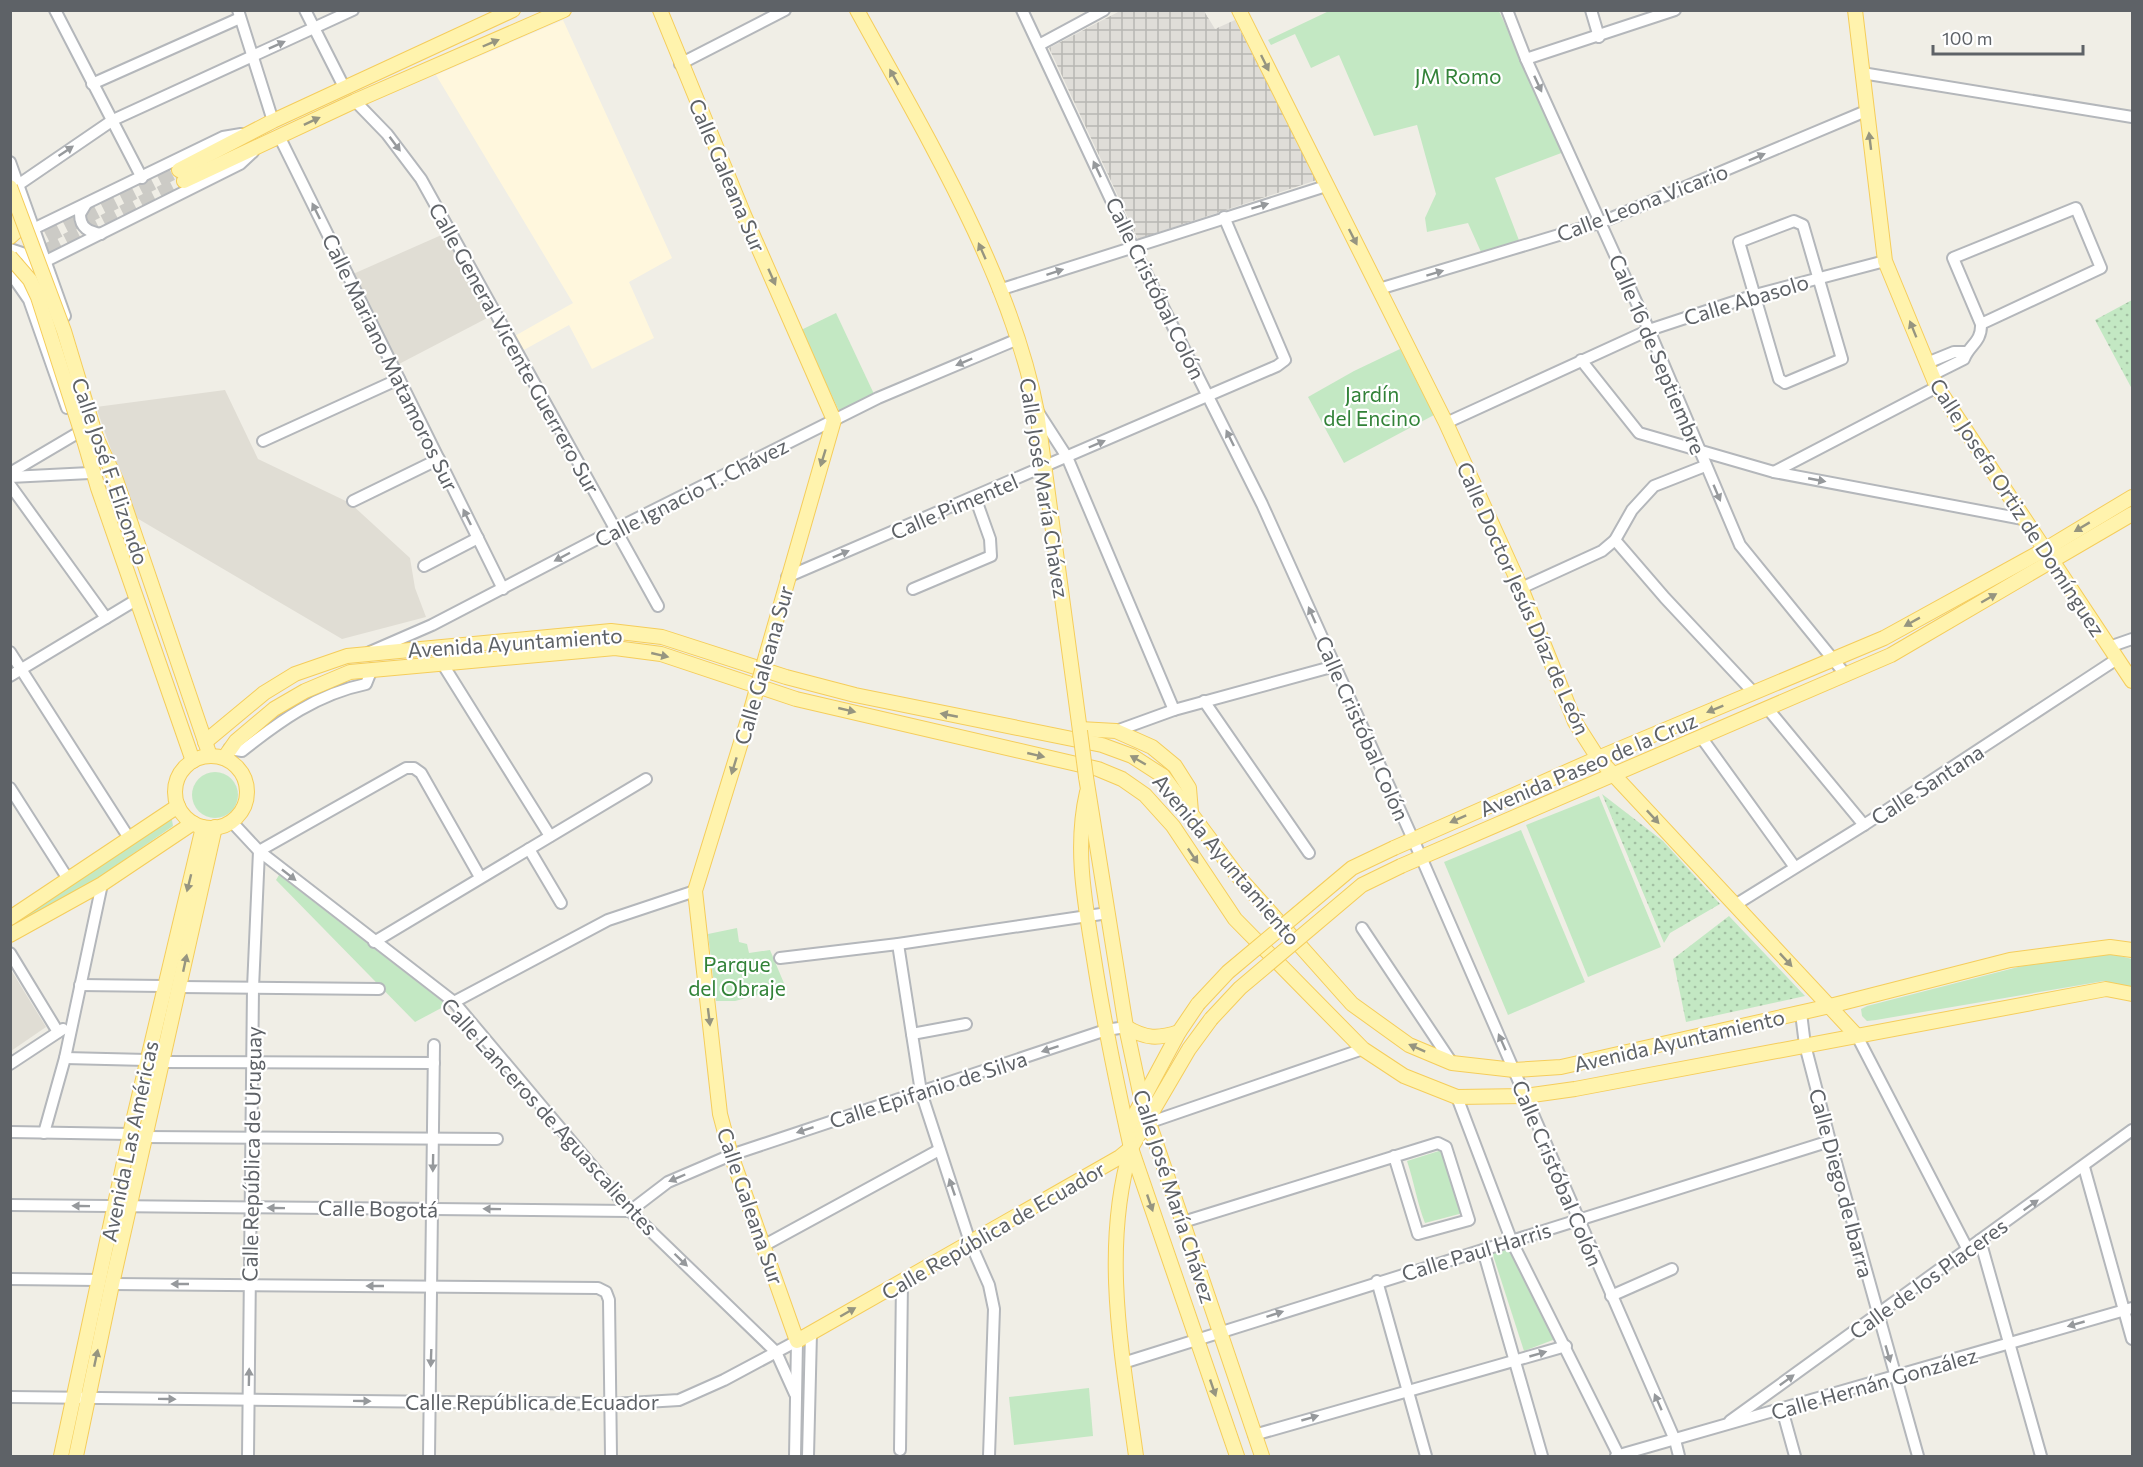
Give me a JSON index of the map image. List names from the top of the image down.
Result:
{
  "streets": {
    "main road": [
      "Calle Galeana Sur",
      "Calle José F. Elizondo",
      "Calle José María Chávez",
      "Calle Josefa Ortiz de Domínguez",
      "Calle Doctor Jesús Díaz de León",
      "Avenida Ayuntamiento",
      "Avenida Paseo de la Cruz",
      "Avenida Las Américas",
      "Calle República de Ecuador"
    ],
    "street": [
      "Calle Leona Vicario",
      "Calle Cristóbal Colón",
      "Calle Abasolo",
      "Calle General Vicente Guerrero Sur",
      "Calle 16 de Septiembre",
      "Calle Mariano Matamoros Sur",
      "Calle Ignacio T. Chávez",
      "Calle Pimentel",
      "Calle Santana",
      "Calle Epifanio de Silva",
      "Calle Lanceros de Aguascalientes",
      "Calle República de Uruguay",
      "Calle Diego de Ibarra",
      "Calle Bogotá",
      "Calle Paul Harris",
      "Calle de los Placeres",
      "Calle Hernán González"
    ]
  },
  "crossings": [
    ["Calle Galeana Sur", "Calle Ignacio T. Chávez"],
    ["Calle Galeana Sur", "Calle Pimentel"],
    ["Calle Galeana Sur", "Calle Epifanio de Silva"],
    ["Calle Galeana Sur", "Calle República de Ecuador"],
    ["Calle Leona Vicario", "Calle 16 de Septiembre"],
    ["Calle Leona Vicario", "Calle Josefa Ortiz de Domínguez"],
    ["Calle Leona Vicario", "Calle Doctor Jesús Díaz de León"],
    ["Calle Cristóbal Colón", "Calle Pimentel"],
    ["Calle Cristóbal Colón", "Avenida Ayuntamiento"],
    ["Calle Cristóbal Colón", "Avenida Paseo de la Cruz"],
    ["Calle Cristóbal Colón", "Calle Paul Harris"],
    ["Calle Cristóbal Colón", "Calle Hernán González"],
    ["Calle Abasolo", "Calle 16 de Septiembre"],
    ["Calle Abasolo", "Calle Josefa Ortiz de Domínguez"],
    ["Calle Abasolo", "Calle Doctor Jesús Díaz de León"],
    ["Calle General Vicente Guerrero Sur", "Calle Ignacio T. Chávez"],
    ["Calle 16 de Septiembre", "Avenida Paseo de la Cruz"],
    ["Calle Mariano Matamoros Sur", "Calle Ignacio T. Chávez"],
    ["Calle José F. Elizondo", "Avenida Ayuntamiento"],
    ["Calle José F. Elizondo", "Calle Lanceros de Aguascalientes"],
    ["Calle José F. Elizondo", "Avenida Las Américas"],
    ["Calle José María Chávez", "Calle Ignacio T. Chávez"],
    ["Calle José María Chávez", "Calle Pimentel"],
    ["Calle José María Chávez", "Avenida Paseo de la Cruz"],
    ["Calle José María Chávez", "Calle Epifanio de Silva"],
    ["Calle José María Chávez", "Calle República de Ecuador"],
    ["Calle José María Chávez", "Calle Paul Harris"],
    ["Calle Ignacio T. Chávez", "Avenida Ayuntamiento"],
    ["Calle Josefa Ortiz de Domínguez", "Avenida Paseo de la Cruz"],
    ["Calle Josefa Ortiz de Domínguez", "Calle Santana"],
    ["Calle Doctor Jesús Díaz de León", "Avenida Ayuntamiento"],
    ["Calle Doctor Jesús Díaz de León", "Avenida Paseo de la Cruz"],
    ["Calle Doctor Jesús Díaz de León", "Calle Santana"],
    ["Calle Doctor Jesús Díaz de León", "Calle de los Placeres"],
    ["Avenida Ayuntamiento", "Calle Lanceros de Aguascalientes"],
    ["Avenida Ayuntamiento", "Avenida Las Américas"],
    ["Avenida Ayuntamiento", "Calle Diego de Ibarra"],
    ["Avenida Paseo de la Cruz", "Calle República de Ecuador"],
    ["Calle Lanceros de Aguascalientes", "Avenida Las Américas"],
    ["Calle Lanceros de Aguascalientes", "Calle República de Uruguay"],
    ["Calle Lanceros de Aguascalientes", "Calle Bogotá"],
    ["Calle Lanceros de Aguascalientes", "Calle República de Ecuador"],
    ["Avenida Las Américas", "Calle Bogotá"],
    ["Avenida Las Américas", "Calle República de Ecuador"],
    ["Calle República de Uruguay", "Calle Bogotá"],
    ["Calle República de Uruguay", "Calle República de Ecuador"],
    ["Calle Diego de Ibarra", "Calle Paul Harris"],
    ["Calle Diego de Ibarra", "Calle de los Placeres"],
    ["Calle Diego de Ibarra", "Calle Hernán González"],
    ["Calle de los Placeres", "Calle Hernán González"]
  ],
  "one_way": [
    "Calle Galeana Sur",
    "Calle Leona Vicario",
    "Calle General Vicente Guerrero Sur",
    "Calle Mariano Matamoros Sur",
    "Calle Ignacio T. Chávez",
    "Calle Pimentel",
    "Calle Josefa Ortiz de Domínguez",
    "Calle Doctor Jesús Díaz de León",
    "Calle Lanceros de Aguascalientes",
    "Calle República de Ecuador",
    "Calle de los Placeres"
  ],
  "parks": ["JM Romo", "Jardín del Encino", "Parque del Obraje"],
  "scale_bar": "100 m"
}
